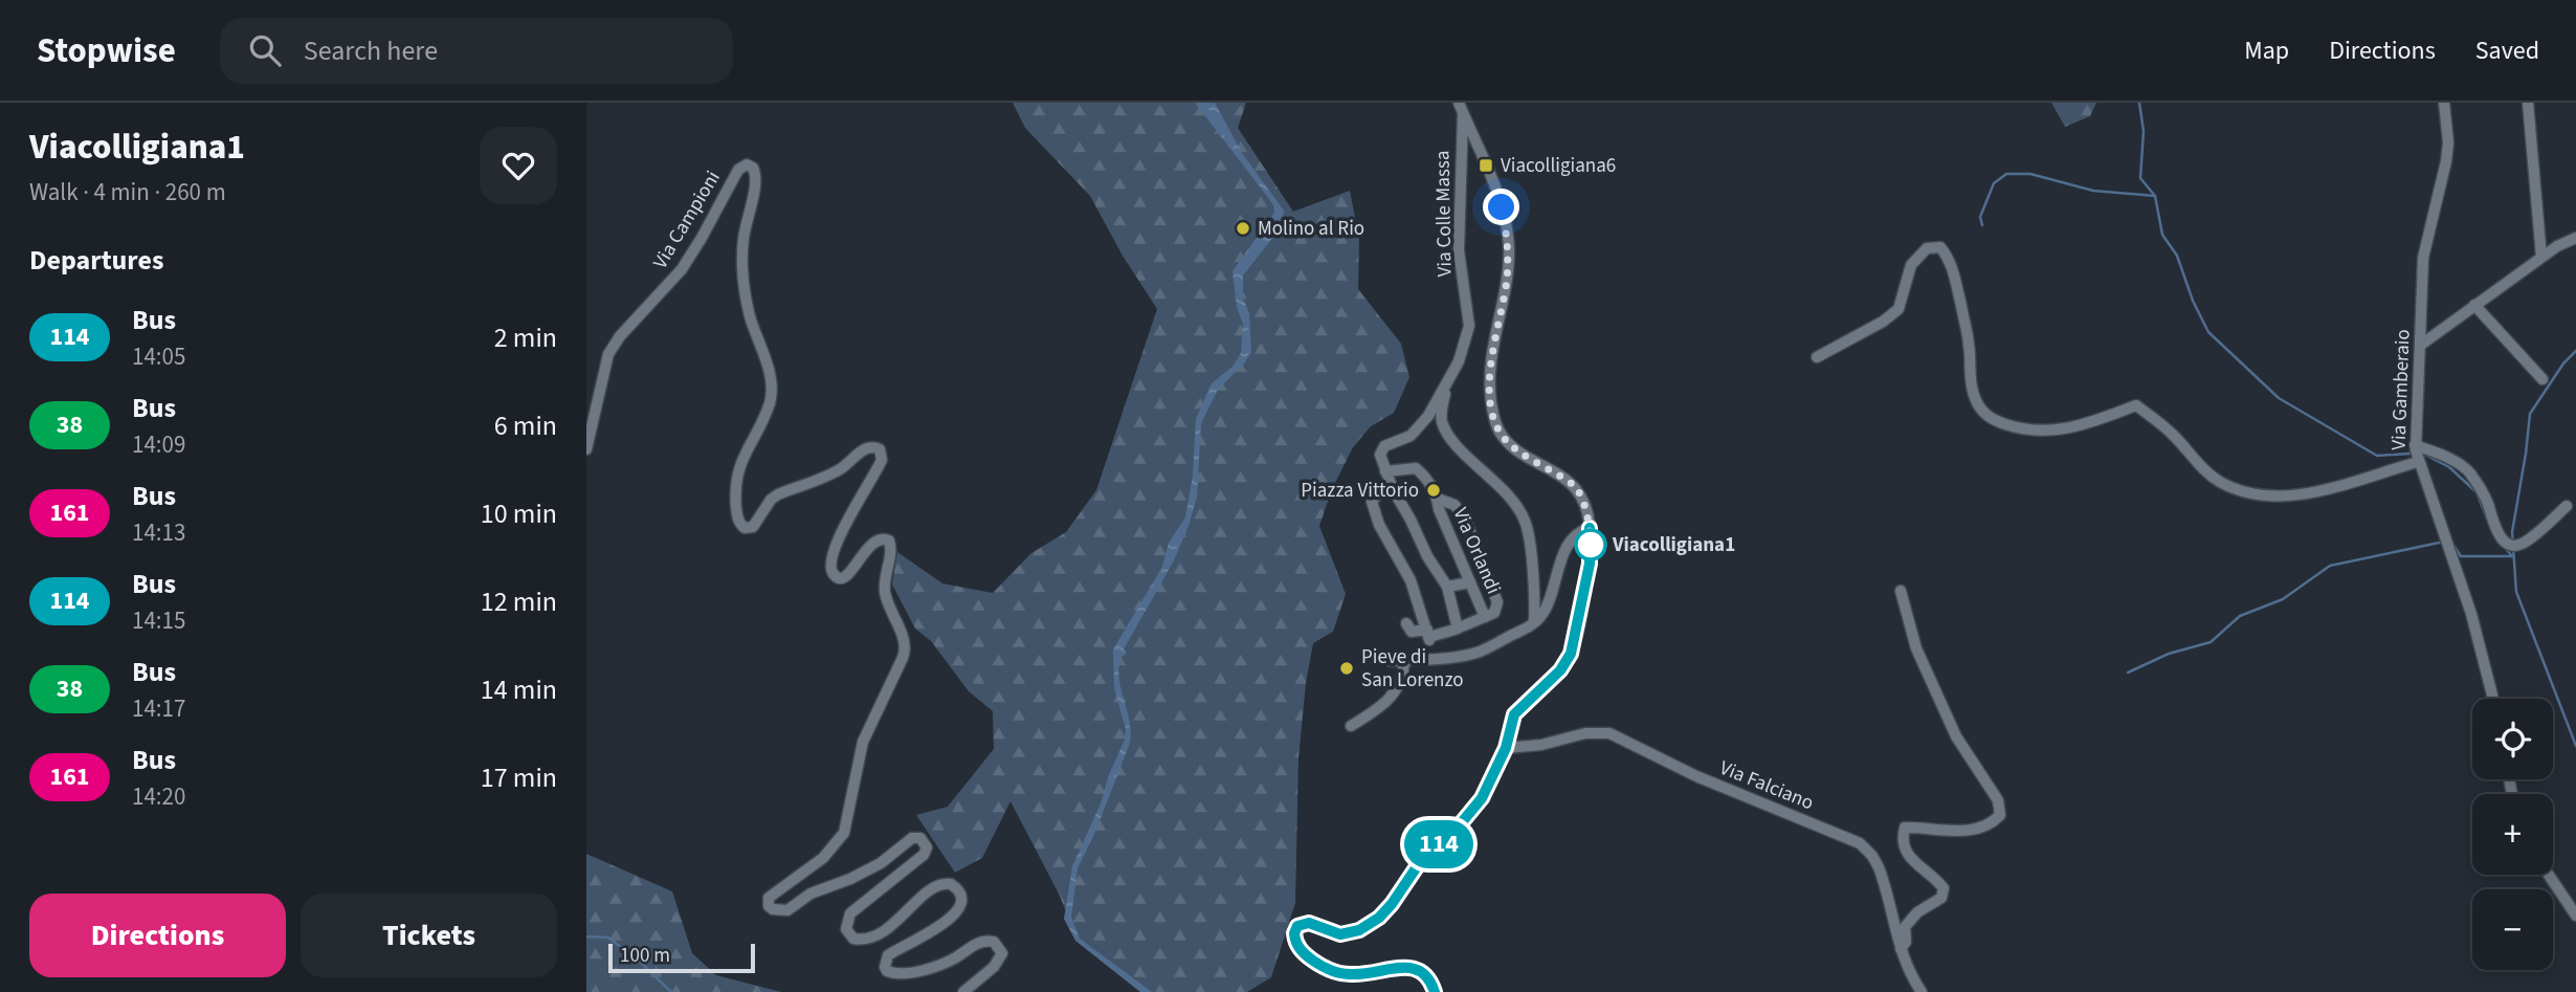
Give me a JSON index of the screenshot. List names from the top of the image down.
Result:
{
  "streets": {
    "street": [
      "Via Colle Massa",
      "Via Campioni",
      "Via Gamberaio",
      "Via Orlandi",
      "Via Falciano"
    ]
  },
  "places": {
    "transit": ["Viacolligiana6"],
    "other": [
      "Molino al Rio",
      "Piazza Vittorio",
      "Viacolligiana1",
      "Pieve di San Lorenzo"
    ]
  },
  "lines": ["bus line 114"],
  "scale_bar": "100 m",
  "page": {
    "header": "Stopwise",
    "search": "Search here",
    "nav": ["Map", "Directions", "Saved"],
    "heading": [
      ["Viacolligiana1", "Walk · 4 min · 260 m"],
      "Departures"
    ],
    "on_map": "114",
    "list": [
      {
        "mark": "114",
        "name": "Bus",
        "note": "14:05",
        "value": "2 min"
      },
      {
        "mark": "38",
        "name": "Bus",
        "note": "14:09",
        "value": "6 min"
      },
      {
        "mark": "161",
        "name": "Bus",
        "note": "14:13",
        "value": "10 min"
      },
      {
        "mark": "114",
        "name": "Bus",
        "note": "14:15",
        "value": "12 min"
      },
      {
        "mark": "38",
        "name": "Bus",
        "note": "14:17",
        "value": "14 min"
      },
      {
        "mark": "161",
        "name": "Bus",
        "note": "14:20",
        "value": "17 min"
      }
    ],
    "map_buttons": ["+", "−"],
    "buttons": ["Directions", "Tickets"],
    "scale": "100 m"
  }
}
